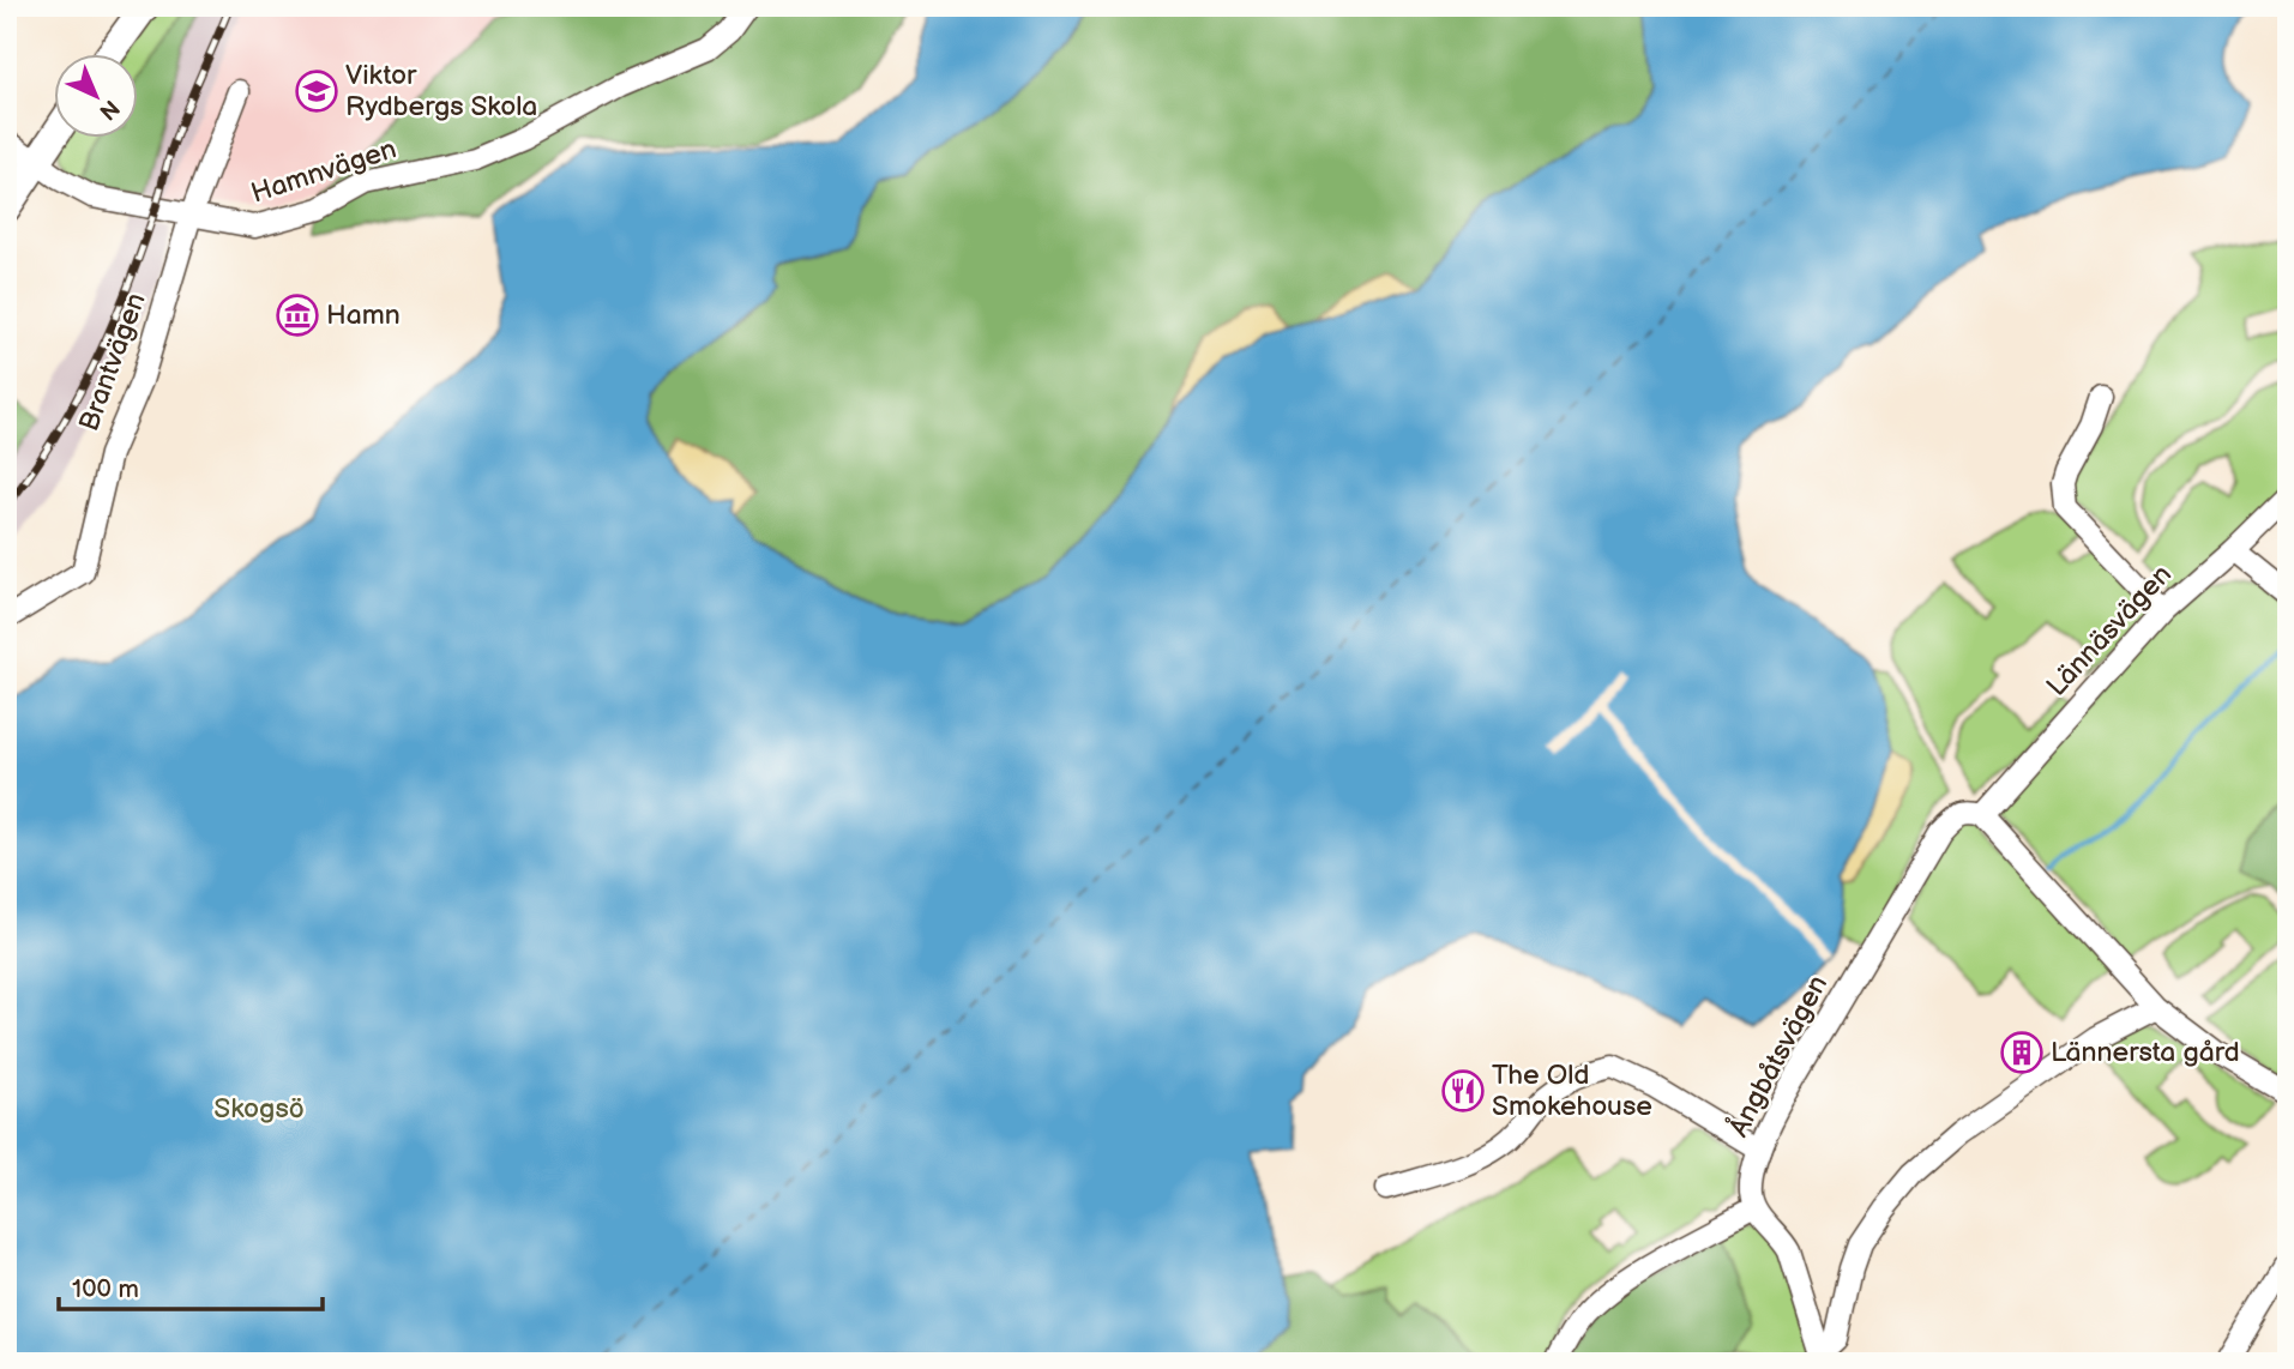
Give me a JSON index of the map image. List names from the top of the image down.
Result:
{
  "streets": {
    "street": [
      "Hamnvägen",
      "Brantvägen",
      "Lännäsvägen",
      "Ångbåtsvägen"
    ]
  },
  "crossings": [
    ["Hamnvägen", "Brantvägen"],
    ["Lännäsvägen", "Ångbåtsvägen"]
  ],
  "parks": ["Skogsö"],
  "places": {
    "school or university": ["Viktor Rydbergs Skola"],
    "museum": ["Hamn"],
    "building": ["Lännersta gård"],
    "restaurant": ["The Old Smokehouse"]
  },
  "scale_bar": "100 m",
  "north": "bottom right"
}
